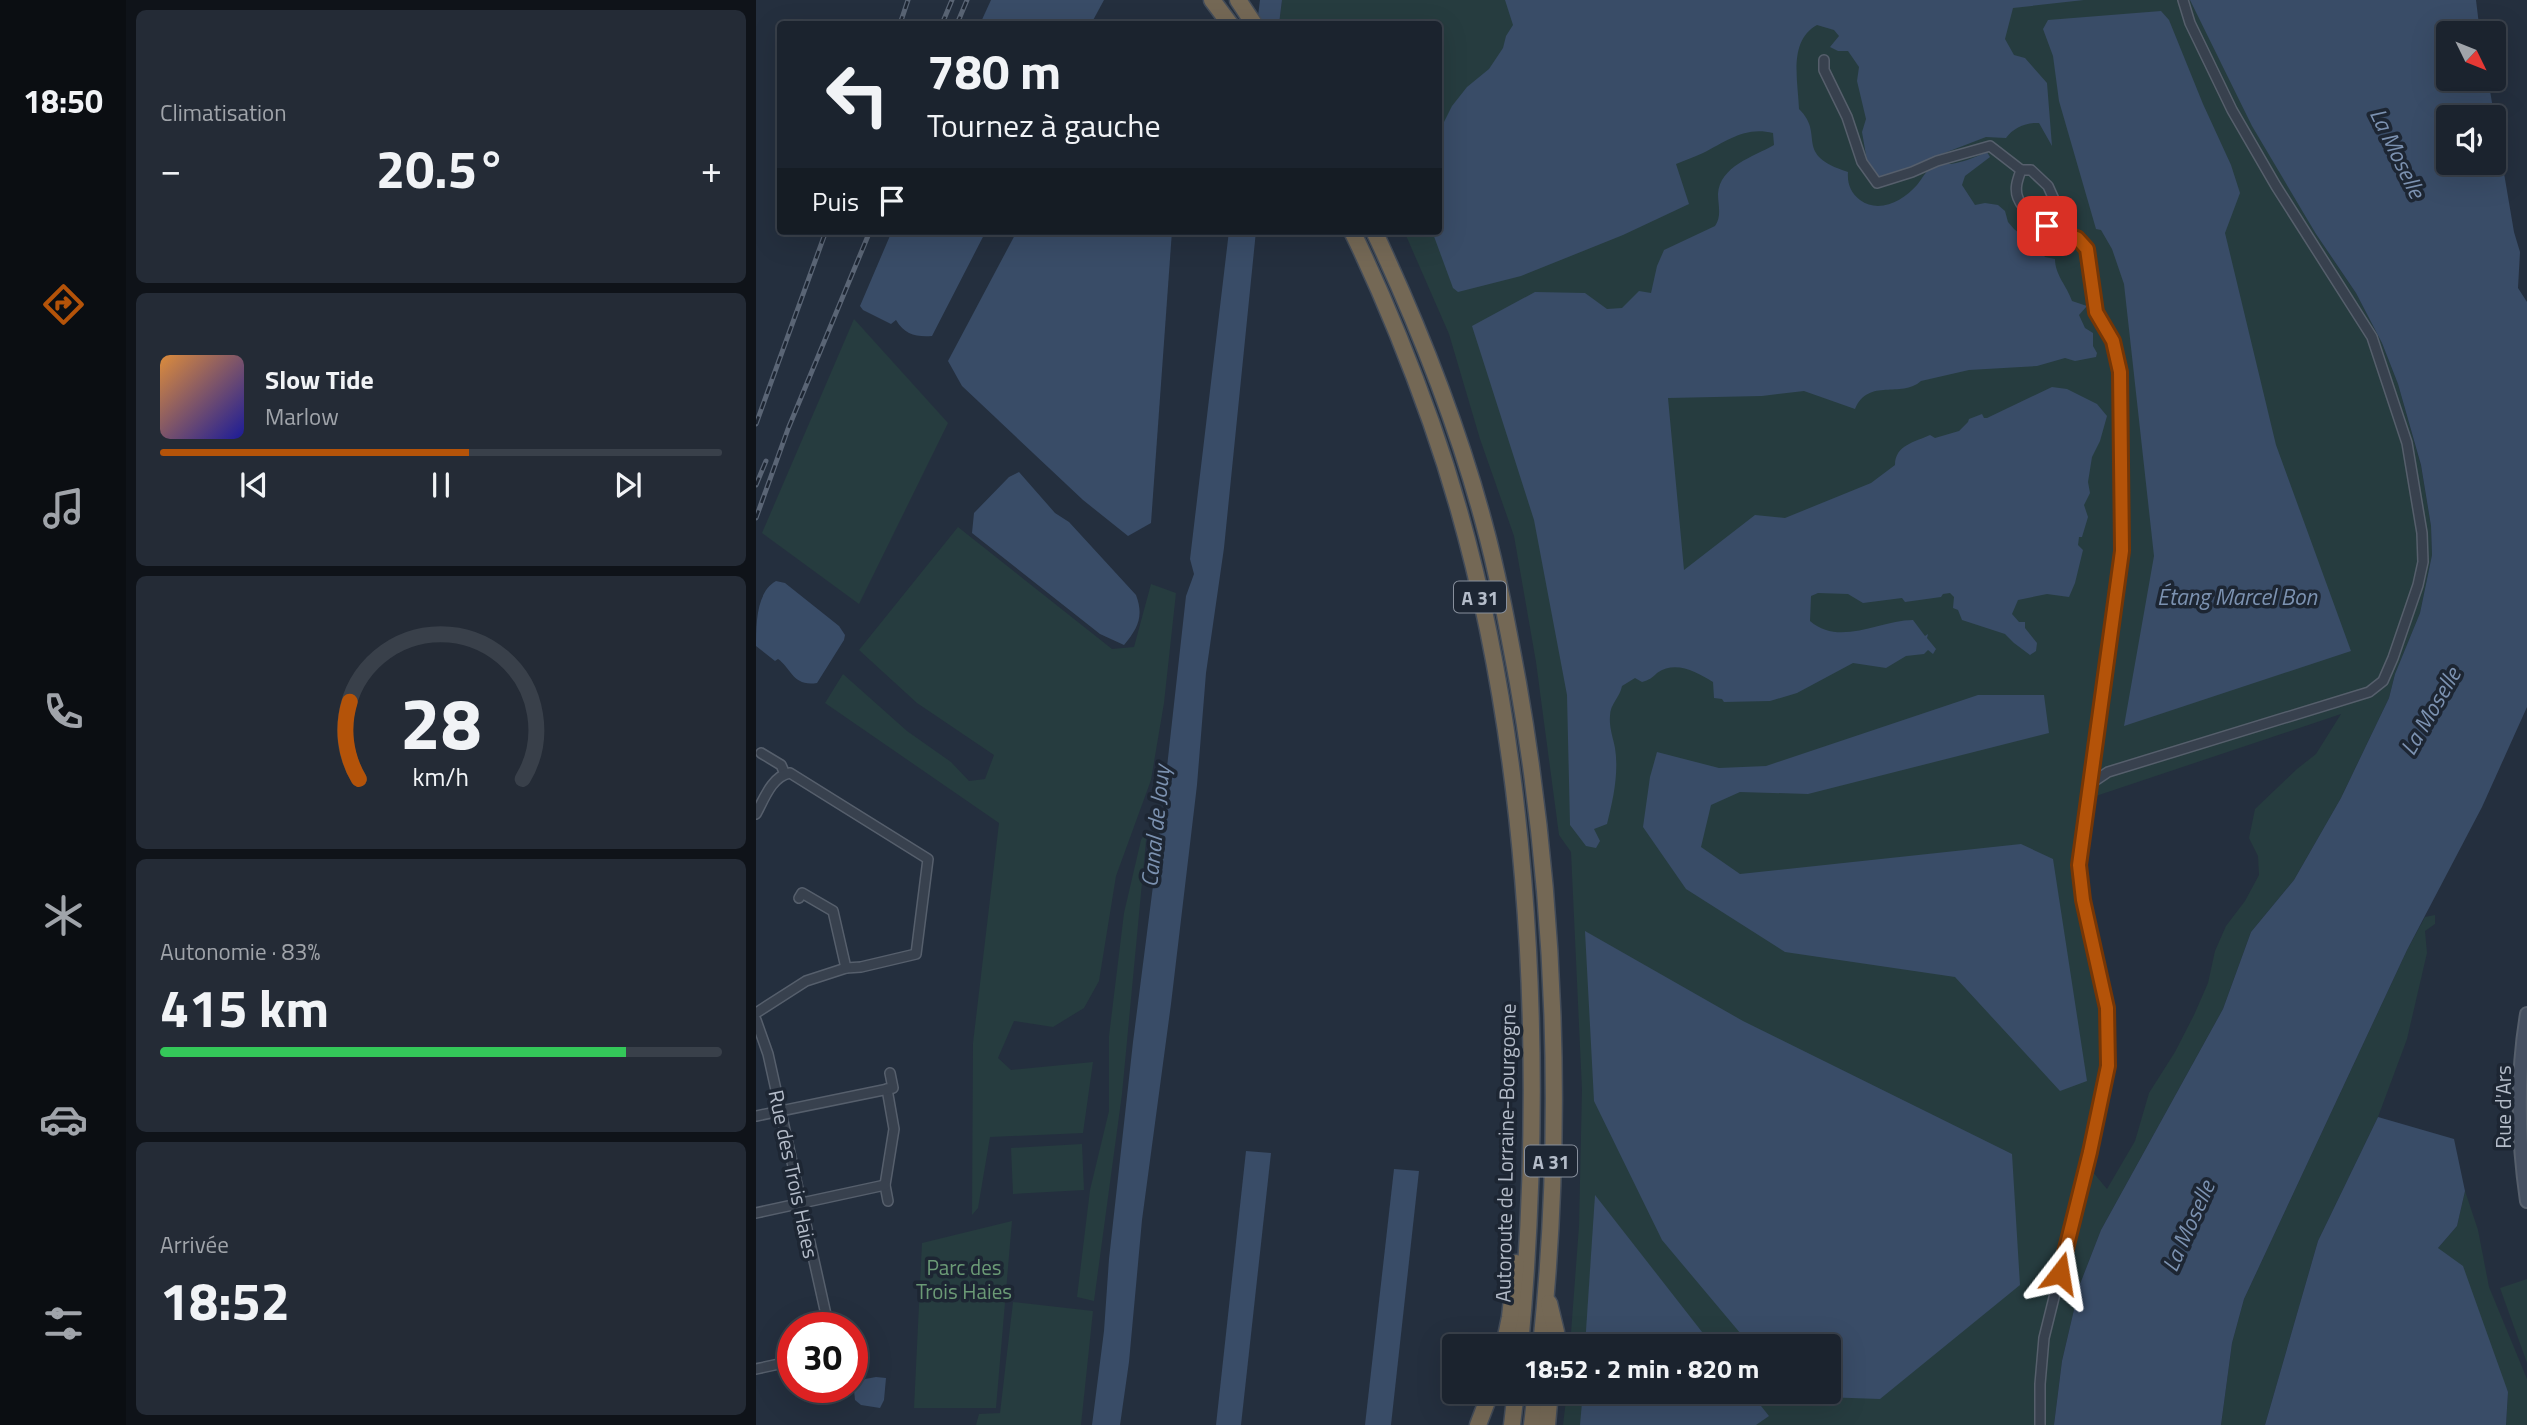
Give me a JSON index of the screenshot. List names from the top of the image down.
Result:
{
  "streets": {
    "highway": ["A 31", "Autoroute de Lorraine-Bourgogne"],
    "main road": ["Rue d'Ars"],
    "street": ["Rue des Trois Haies"]
  },
  "water": ["La Moselle", "Étang Marcel Bon", "Canal de Jouy"],
  "parks": ["Parc des Trois Haies"],
  "north": "bottom right",
  "page": {
    "tabs": "18:50",
    "tile": [
      "Climatisation",
      ["Autonomie · 83%", "415 km"],
      ["Arrivée", "18:52"]
    ],
    "turn": ["780 m", "Tournez à gauche"],
    "heat": ["−", "20.5°", "+"],
    "then": "Puis",
    "song": ["Slow Tide", "Marlow"],
    "limit": "30",
    "trip": "18:52 · 2 min · 820 m",
    "gauge": ["28", "km/h"]
  }
}
